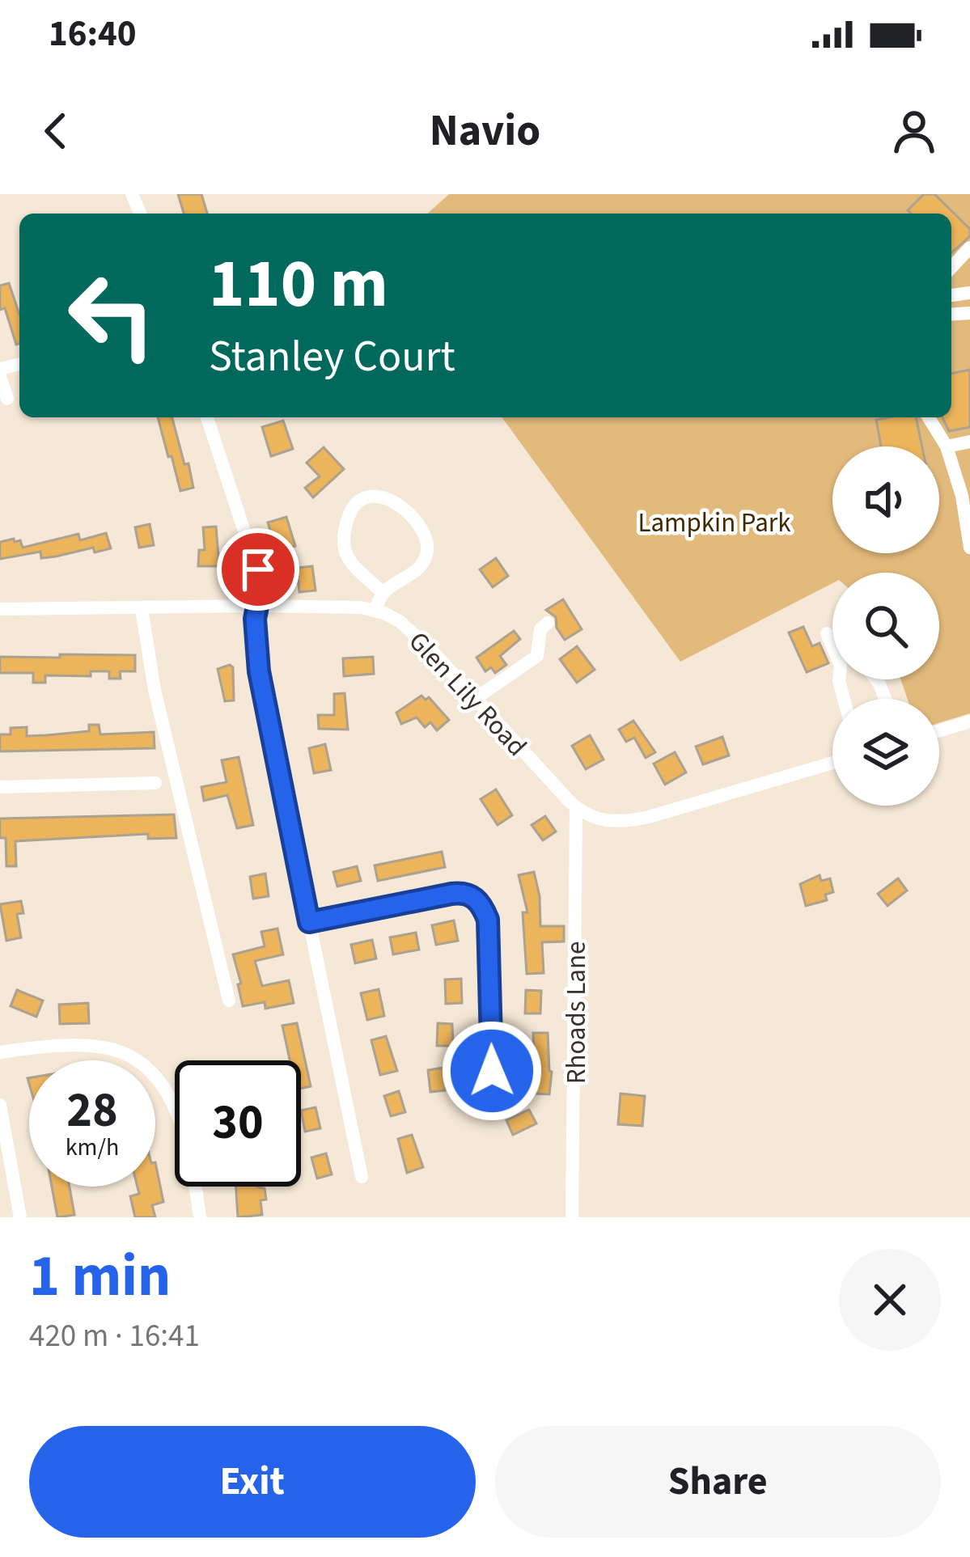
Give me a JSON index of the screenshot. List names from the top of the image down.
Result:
{
  "streets": {
    "street": ["Glen Lily Road", "Rhoads Lane"]
  },
  "crossings": [
    ["Glen Lily Road", "Rhoads Lane"]
  ],
  "parks": ["Lampkin Park"],
  "page": {
    "status": "16:40",
    "header": "Navio",
    "turn": ["110 m", "Stanley Court"],
    "speed": "28 km/h",
    "limit": "30",
    "heading": ["1 min", "420 m · 16:41"],
    "buttons": ["Exit", "Share"]
  }
}
